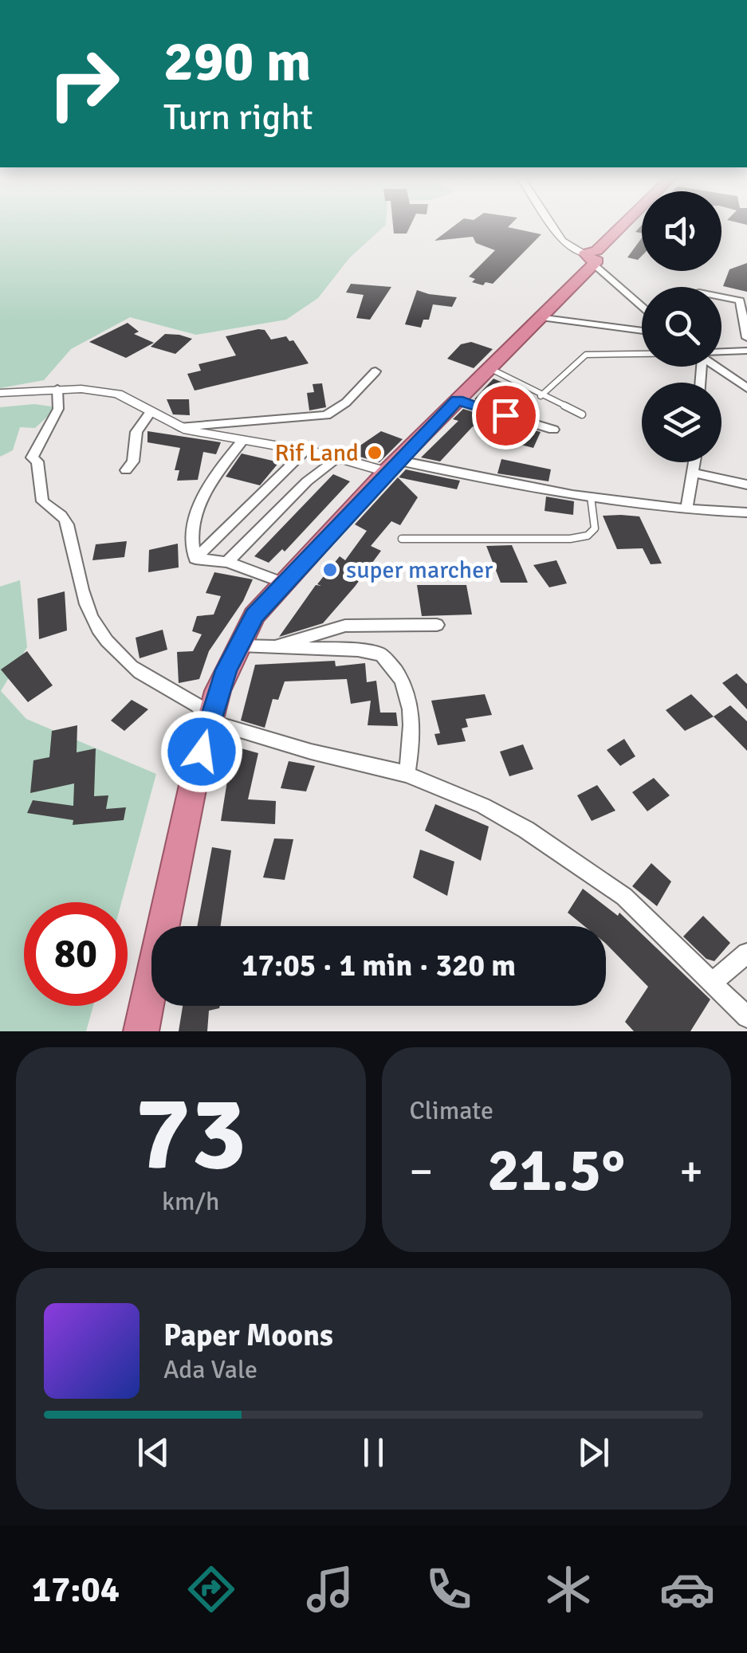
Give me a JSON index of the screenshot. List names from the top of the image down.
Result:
{
  "places": ["Rif Land", "super marcher"],
  "page": {
    "turn": ["290 m", "Turn right"],
    "limit": "80",
    "trip": "17:05 · 1 min · 320 m",
    "tile": [
      ["73", "km/h"],
      "Climate"
    ],
    "heat": ["−", "21.5°", "+"],
    "song": ["Paper Moons", "Ada Vale"],
    "tabs": "17:04"
  }
}
